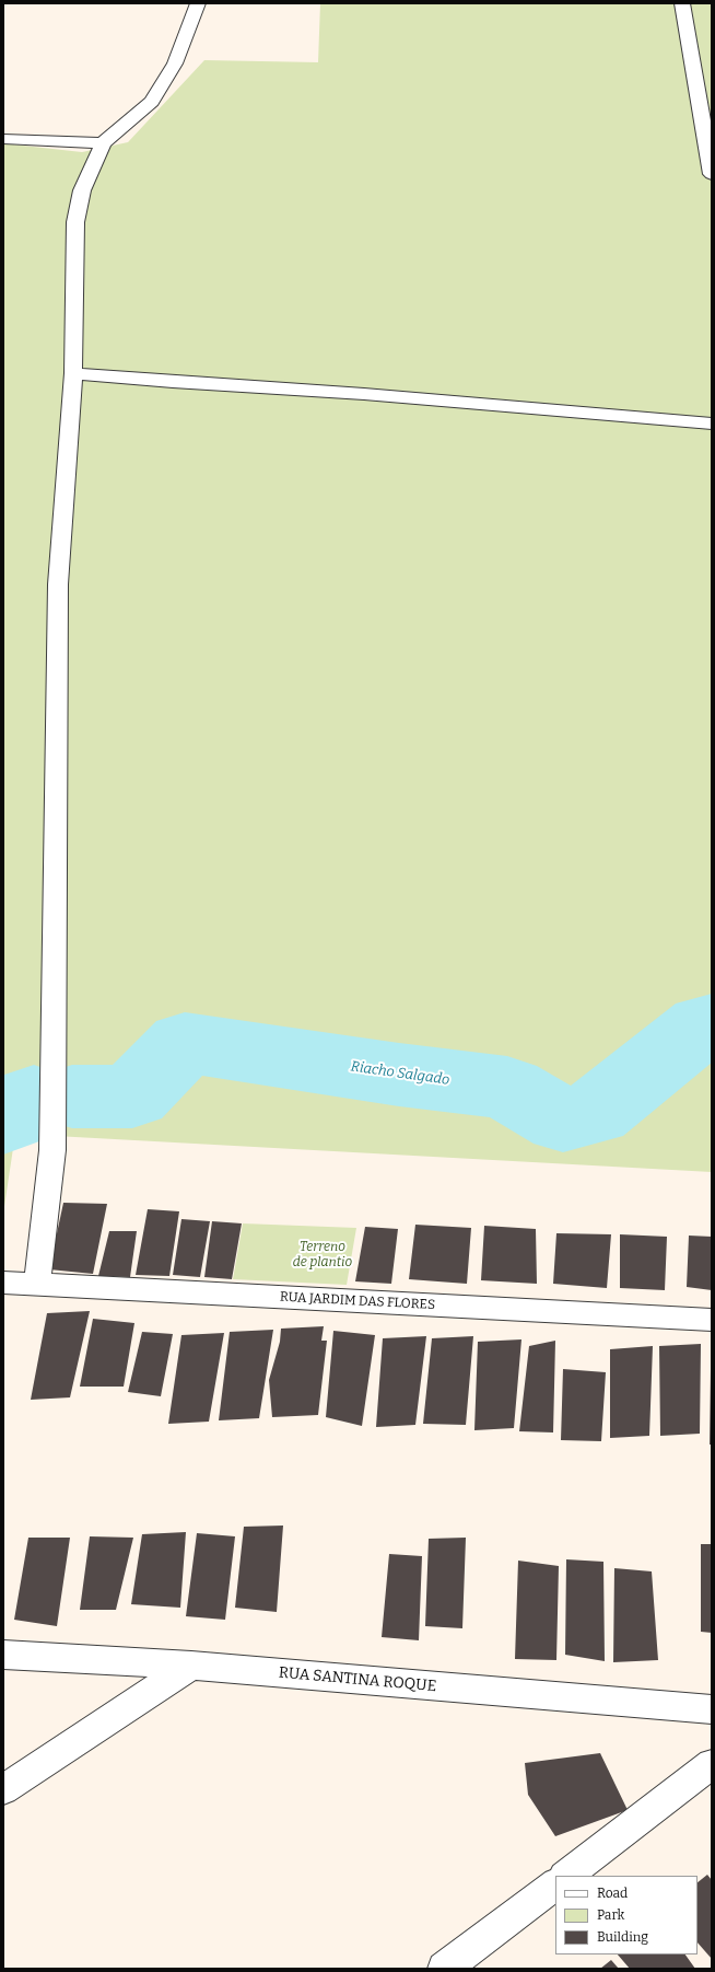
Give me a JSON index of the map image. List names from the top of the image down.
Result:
{
  "streets": {
    "street": ["RUA JARDIM DAS FLORES", "RUA SANTINA ROQUE"]
  },
  "water": ["Riacho Salgado"],
  "parks": ["Terreno de plantio"],
  "legend": ["Road", "Park", "Building"]
}
